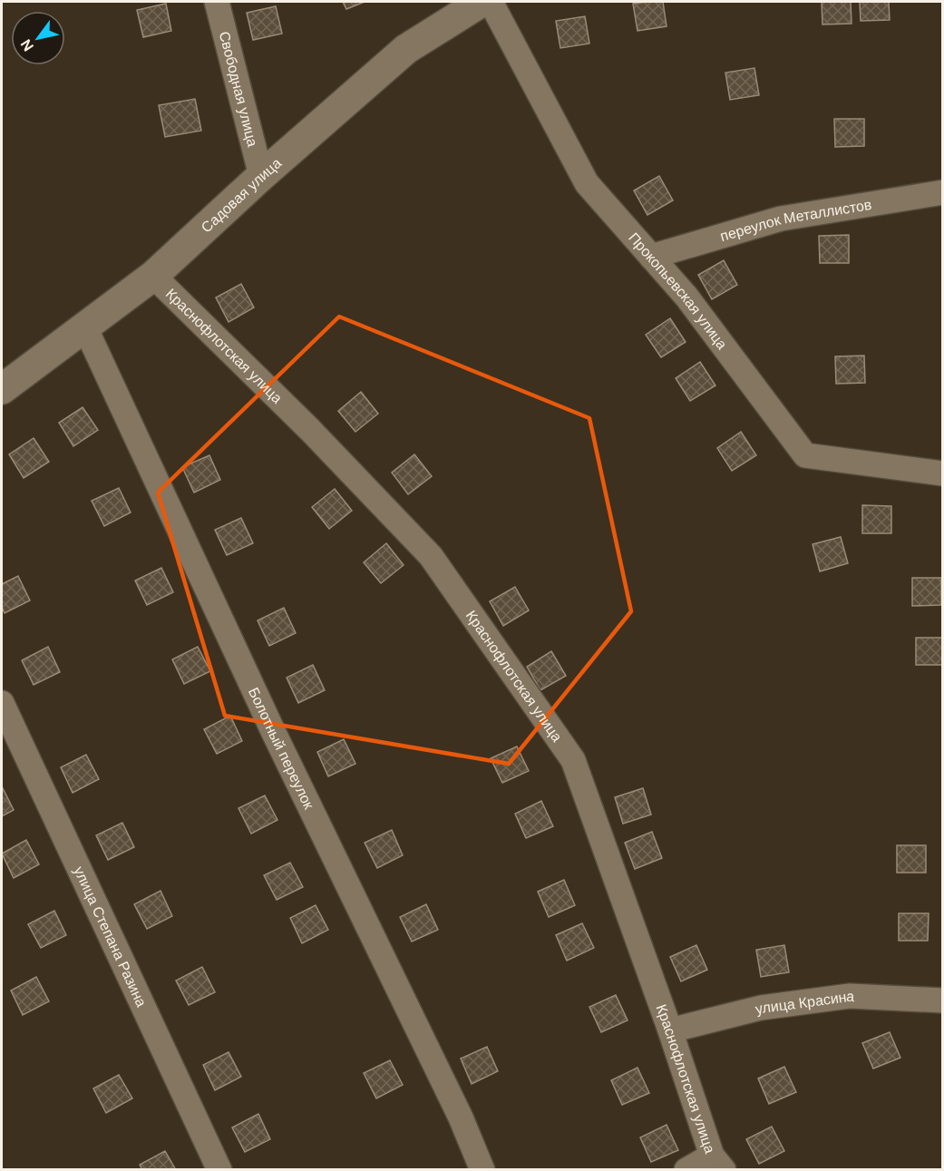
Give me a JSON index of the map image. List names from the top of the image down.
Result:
{
  "streets": {
    "street": [
      "Свободная улица",
      "Садовая улица",
      "переулок Металлистов",
      "Прокопьевская улица",
      "Краснофлотская улица",
      "Болотный переулок",
      "улица Степана Разина",
      "улица Красина"
    ]
  },
  "crossings": [
    ["Свободная улица", "Садовая улица"],
    ["Садовая улица", "Краснофлотская улица"],
    ["Садовая улица", "Болотный переулок"],
    ["переулок Металлистов", "Прокопьевская улица"],
    ["Краснофлотская улица", "улица Красина"]
  ],
  "north": "bottom left"
}
